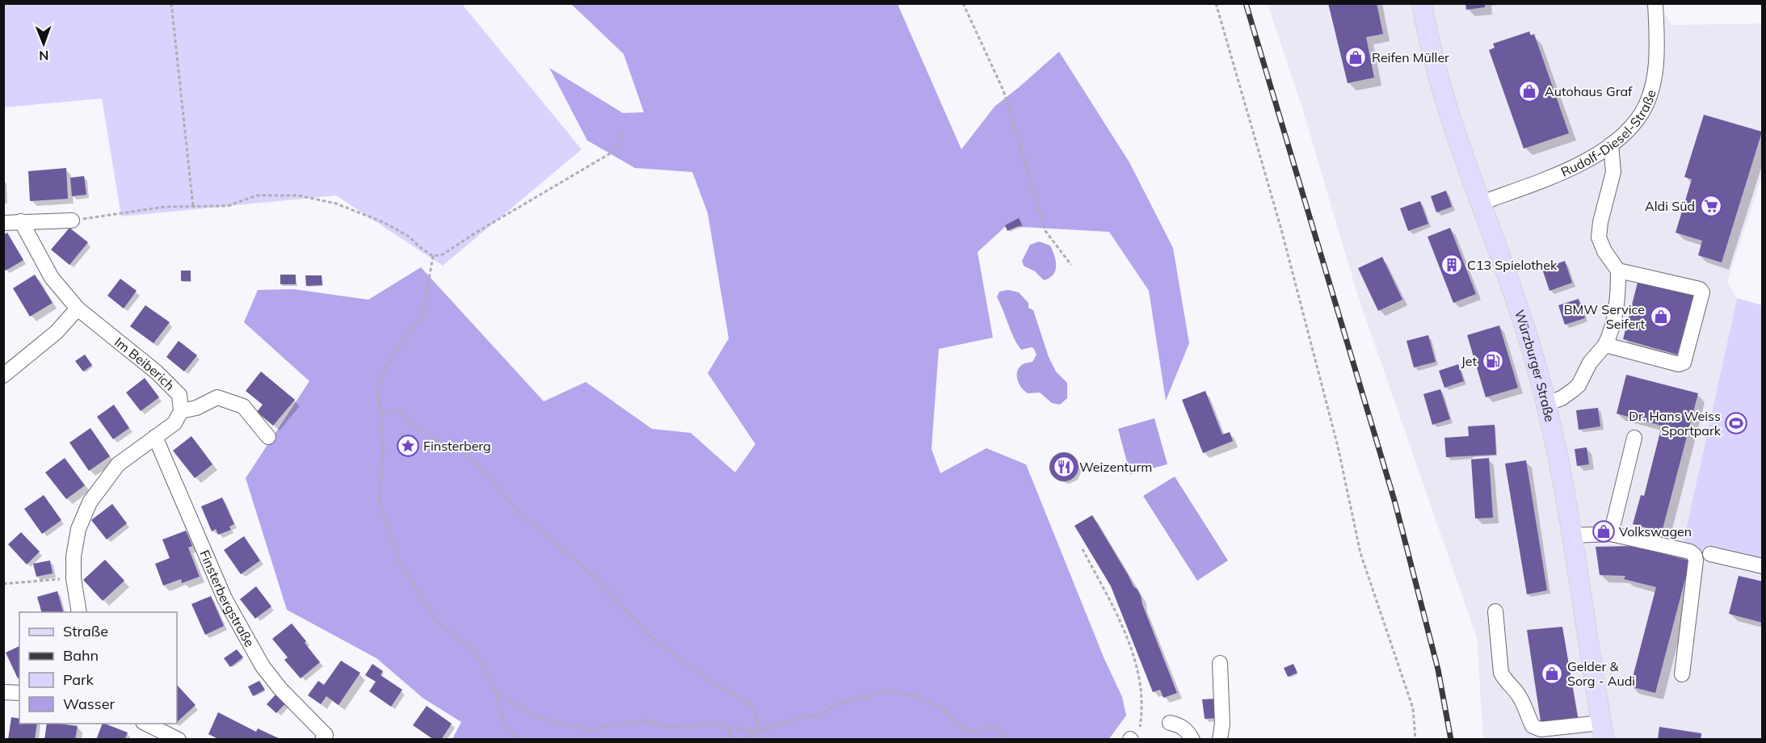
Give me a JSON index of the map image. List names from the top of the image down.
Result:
{
  "streets": {
    "main road": ["Würzburger Straße"],
    "street": ["Rudolf-Diesel-Straße", "Im Beiberich", "Finsterbergstraße"]
  },
  "crossings": [
    ["Rudolf-Diesel-Straße", "Würzburger Straße"]
  ],
  "places": {
    "shop": [
      "Reifen Müller",
      "Autohaus Graf",
      "BMW Service Seifert",
      "Volkswagen",
      "Gelder & Sorg - Audi"
    ],
    "supermarket": ["Aldi Süd"],
    "building": ["C13 Spielothek"],
    "fuel station": ["Jet"],
    "sports": ["Dr. Hans Weiss Sportpark"],
    "place": ["Finsterberg"],
    "restaurant": ["Weizenturm"]
  },
  "legend": [
    "Straße",
    "Bahn",
    "Park",
    "Wasser"
  ],
  "north": "bottom"
}
